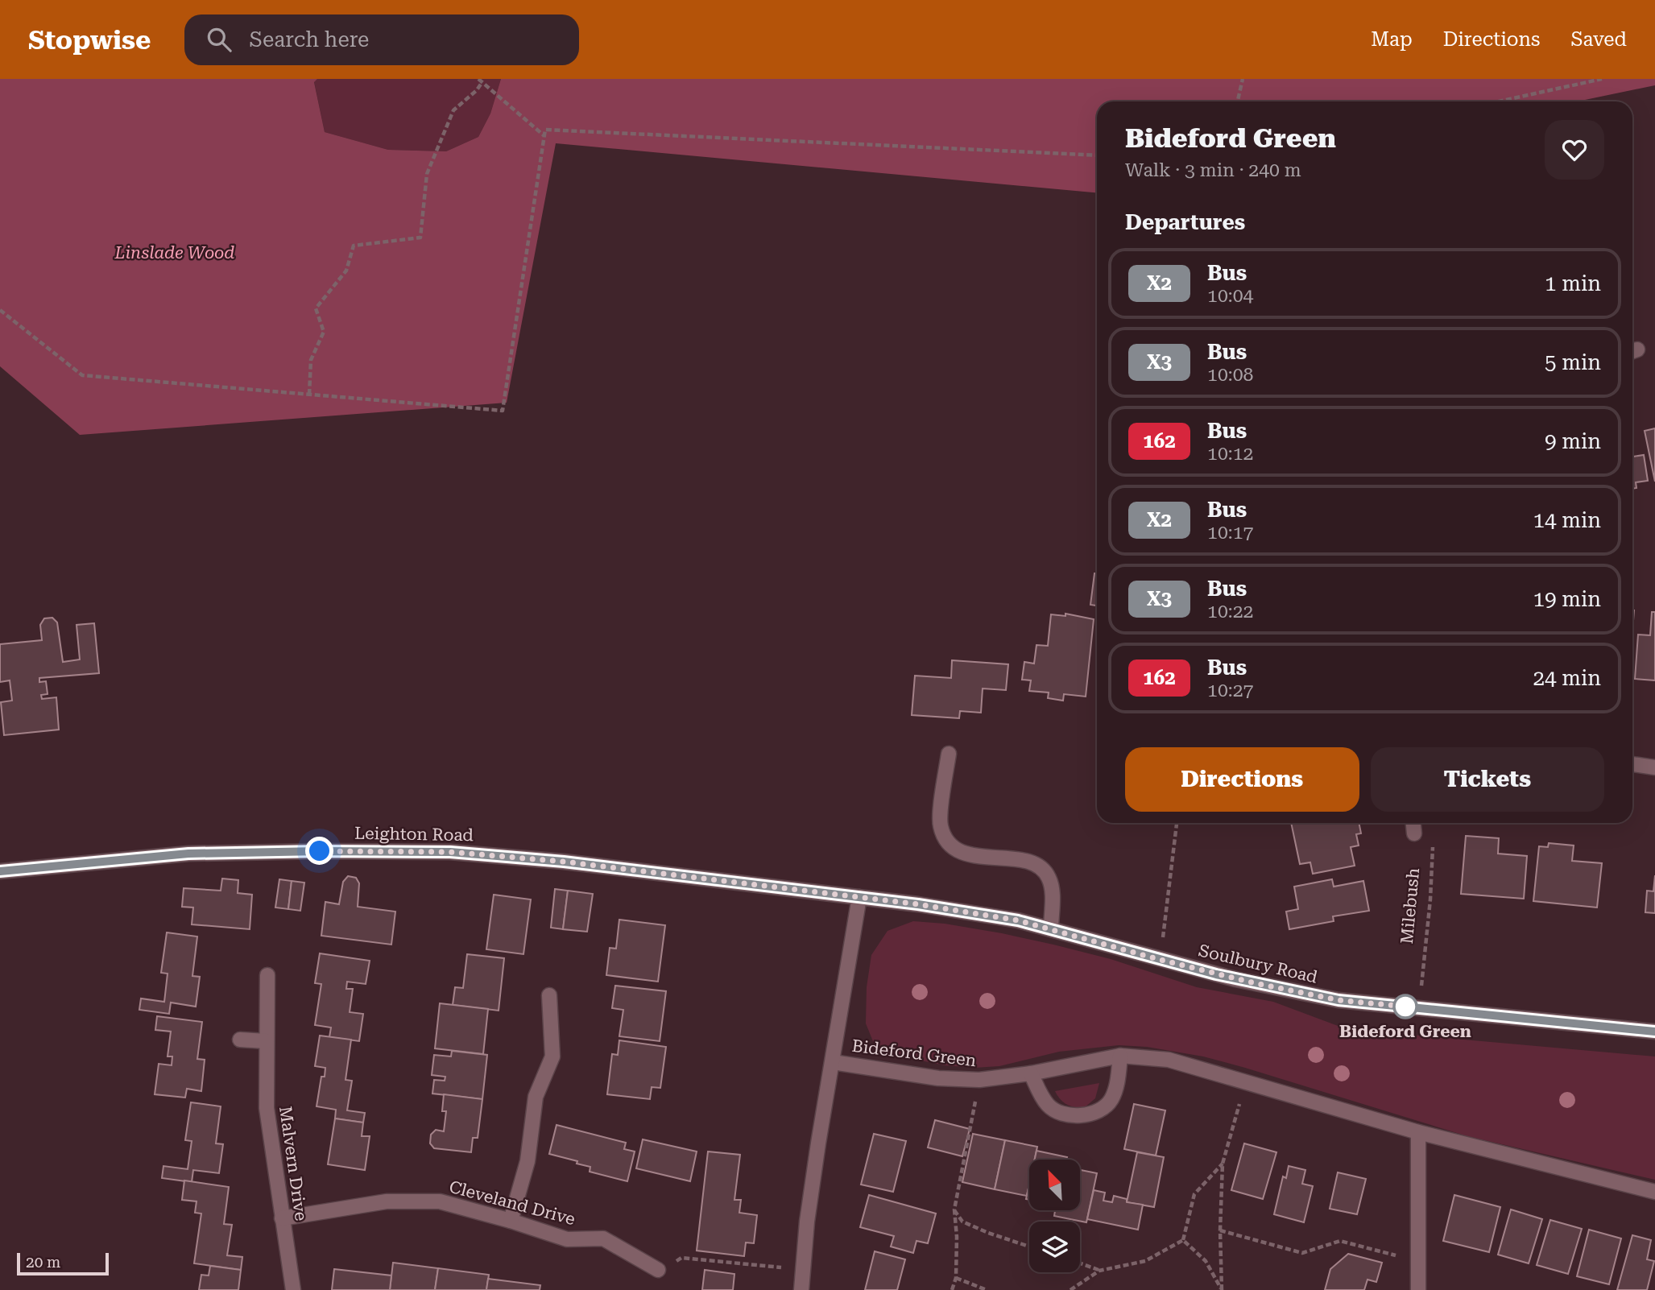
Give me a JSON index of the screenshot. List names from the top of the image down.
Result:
{
  "streets": {
    "street": [
      "Leighton Road",
      "Soulbury Road",
      "Bideford Green",
      "Malvern Drive",
      "Cleveland Drive"
    ],
    "path": ["Milebush"]
  },
  "crossings": [
    ["Leighton Road", "Soulbury Road"],
    ["Leighton Road", "Bideford Green"],
    ["Milebush", "Soulbury Road"],
    ["Soulbury Road", "Bideford Green"],
    ["Malvern Drive", "Cleveland Drive"]
  ],
  "parks": ["Linslade Wood"],
  "places": ["Bideford Green"],
  "lines": ["bus line X2"],
  "scale_bar": "20 m",
  "north": "top left",
  "page": {
    "header": "Stopwise",
    "search": "Search here",
    "nav": ["Map", "Directions", "Saved"],
    "heading": [
      ["Bideford Green", "Walk · 3 min · 240 m"],
      "Departures"
    ],
    "list": [
      {
        "mark": "X2",
        "name": "Bus",
        "note": "10:04",
        "value": "1 min"
      },
      {
        "mark": "X3",
        "name": "Bus",
        "note": "10:08",
        "value": "5 min"
      },
      {
        "mark": "162",
        "name": "Bus",
        "note": "10:12",
        "value": "9 min"
      },
      {
        "mark": "X2",
        "name": "Bus",
        "note": "10:17",
        "value": "14 min"
      },
      {
        "mark": "X3",
        "name": "Bus",
        "note": "10:22",
        "value": "19 min"
      },
      {
        "mark": "162",
        "name": "Bus",
        "note": "10:27",
        "value": "24 min"
      }
    ],
    "buttons": ["Directions", "Tickets"],
    "scale": "20 m"
  }
}
